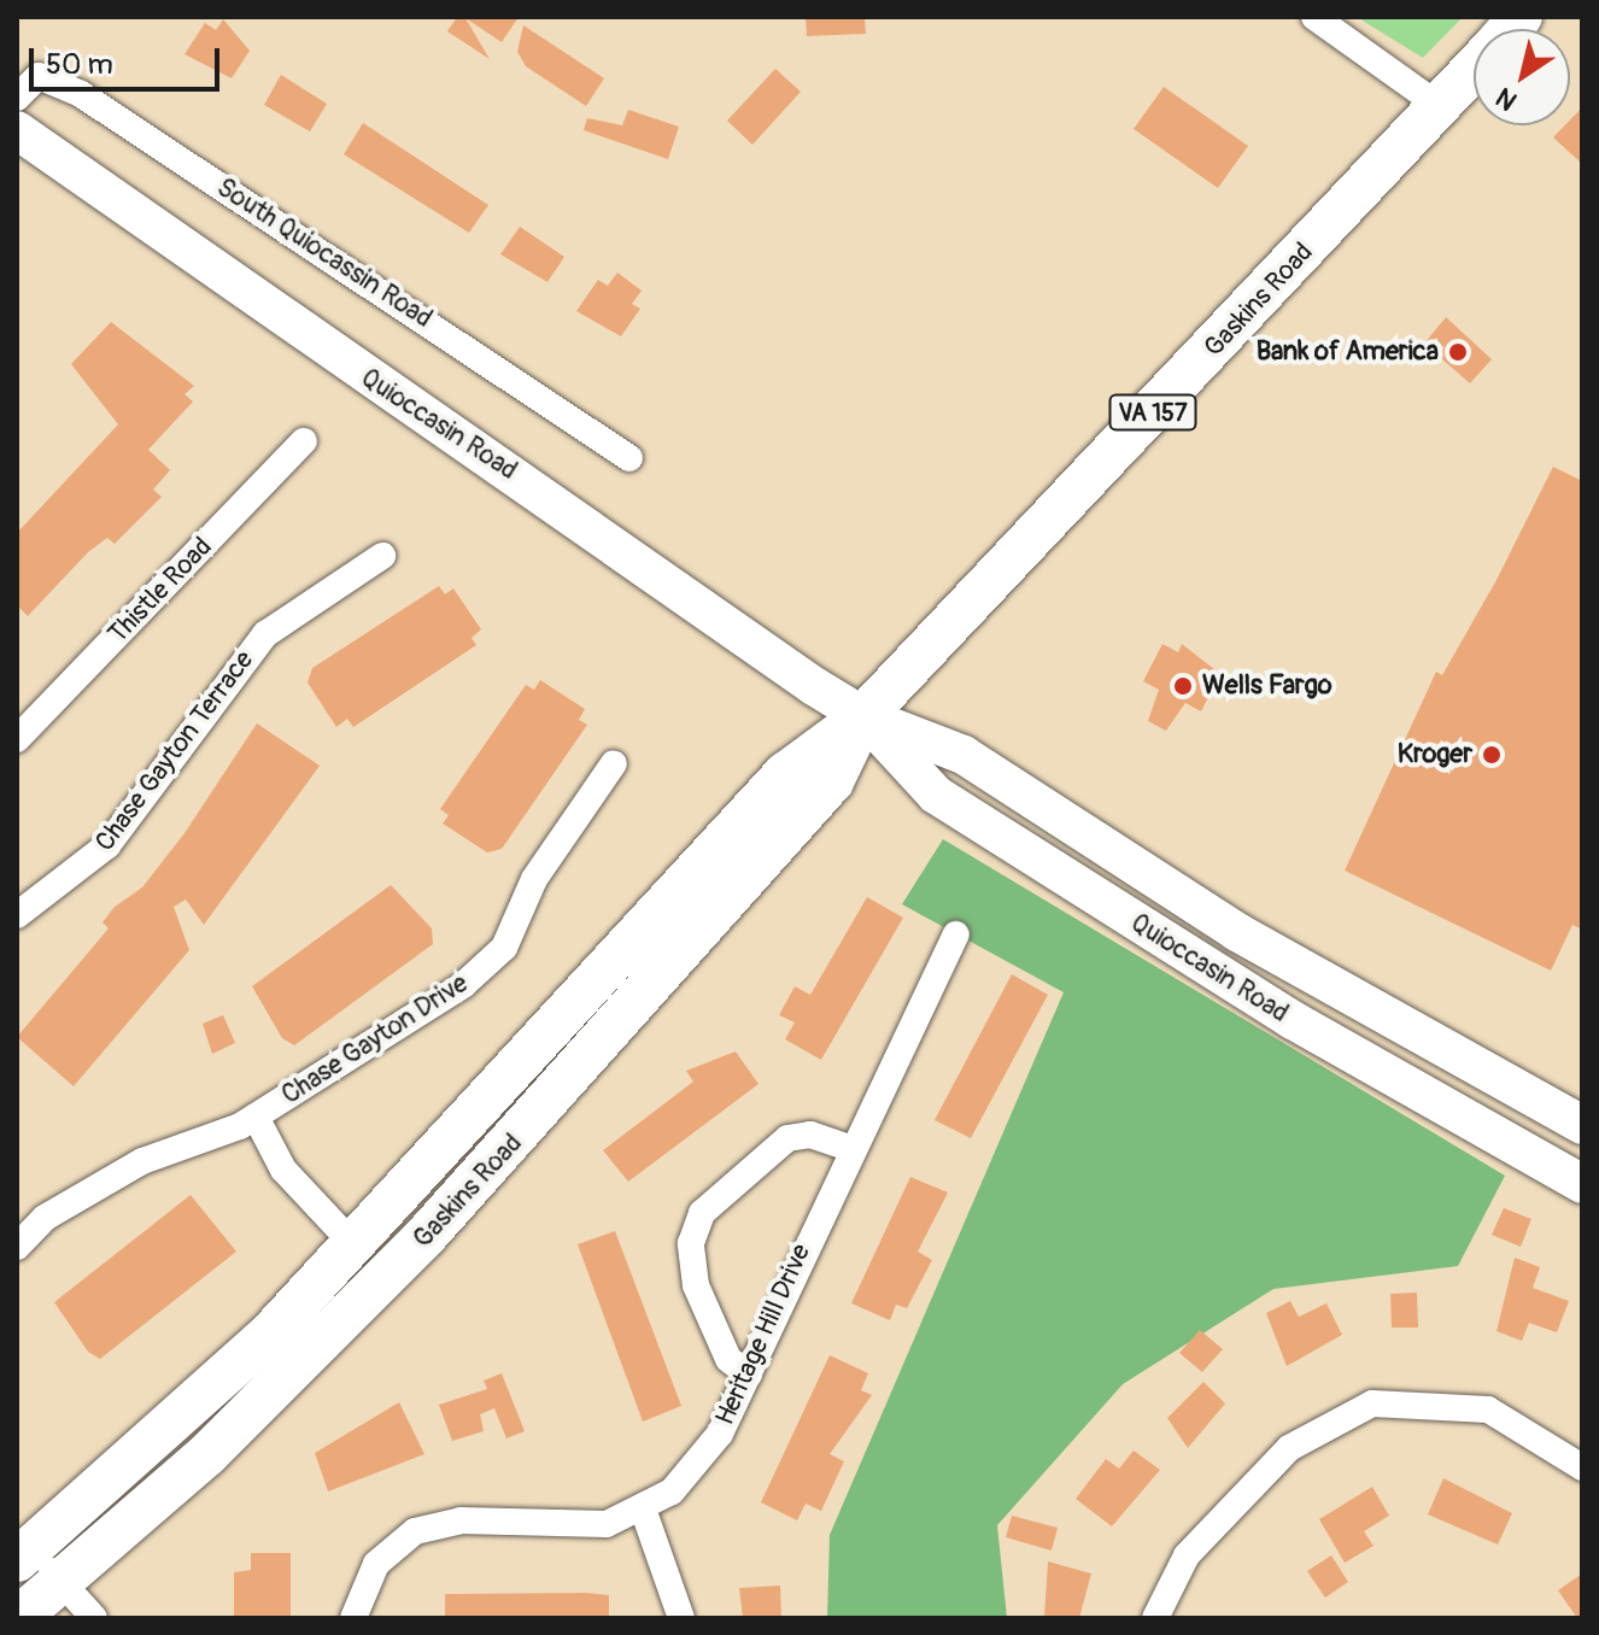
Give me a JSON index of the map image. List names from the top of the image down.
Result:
{
  "streets": {
    "main road": ["Gaskins Road", "VA 157", "Quioccasin Road"],
    "street": [
      "South Quiocassin Road",
      "Thistle Road",
      "Chase Gayton Terrace",
      "Chase Gayton Drive",
      "Heritage Hill Drive"
    ]
  },
  "crossings": [
    ["Gaskins Road", "Quioccasin Road"],
    ["Gaskins Road", "Chase Gayton Drive"]
  ],
  "places": ["Bank of America", "Wells Fargo", "Kroger"],
  "scale_bar": "50 m",
  "north": "bottom left"
}
